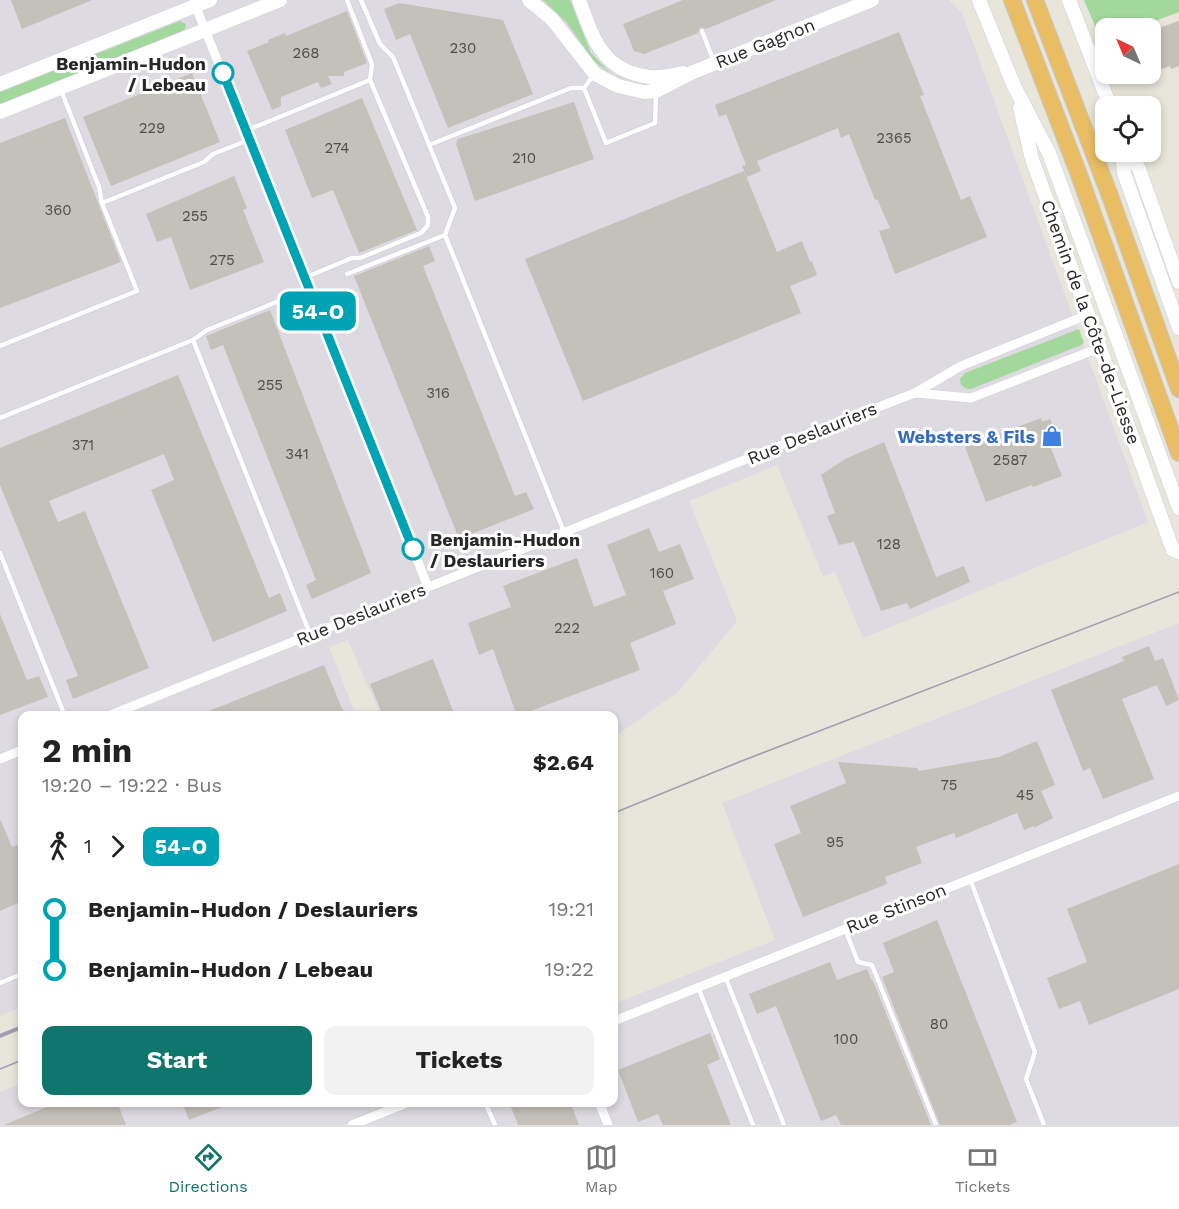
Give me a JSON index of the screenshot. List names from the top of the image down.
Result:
{
  "streets": {
    "street": [
      "Rue Gagnon",
      "Chemin de la Côte-de-Liesse",
      "Rue Deslauriers",
      "Rue Stinson"
    ]
  },
  "crossings": [
    ["Chemin de la Côte-de-Liesse", "Rue Deslauriers"]
  ],
  "places": {
    "other": ["Benjamin-Hudon / Lebeau", "Benjamin-Hudon / Deslauriers"],
    "shop": ["Websters & Fils"]
  },
  "lines": ["bus line 54-O"],
  "house_numbers": [
    "230",
    "268",
    "229",
    "2365",
    "274",
    "210",
    "360",
    "255",
    "275",
    "255",
    "316",
    "371",
    "341",
    "2587",
    "128",
    "160",
    "222",
    "75",
    "45",
    "95",
    "80",
    "100"
  ],
  "north": "top left",
  "page": {
    "on_map": "54-O",
    "heading": ["2 min", "19:20 – 19:22 · Bus", "$2.64"],
    "legs": ["1", "54-O"],
    "list": [
      {
        "name": "Benjamin-Hudon / Deslauriers",
        "value": "19:21"
      },
      {
        "name": "Benjamin-Hudon / Lebeau",
        "value": "19:22"
      }
    ],
    "buttons": ["Start", "Tickets"],
    "tabs": ["Directions", "Map", "Tickets"]
  }
}
